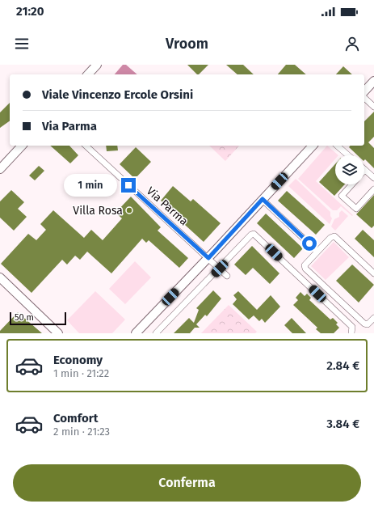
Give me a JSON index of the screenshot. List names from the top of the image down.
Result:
{
  "streets": {
    "street": ["Via Parma"]
  },
  "places": ["Villa Rosa"],
  "scale_bar": "50 m",
  "page": {
    "status": "21:20",
    "header": "Vroom",
    "banner": ["Viale Vincenzo Ercole Orsini", "Via Parma"],
    "bubble": "1 min",
    "scale": "50 m",
    "list": [
      {
        "name": "Economy",
        "note": "1 min · 21:22",
        "value": "2.84 €"
      },
      {
        "name": "Comfort",
        "note": "2 min · 21:23",
        "value": "3.84 €"
      }
    ],
    "buttons": "Conferma"
  }
}
